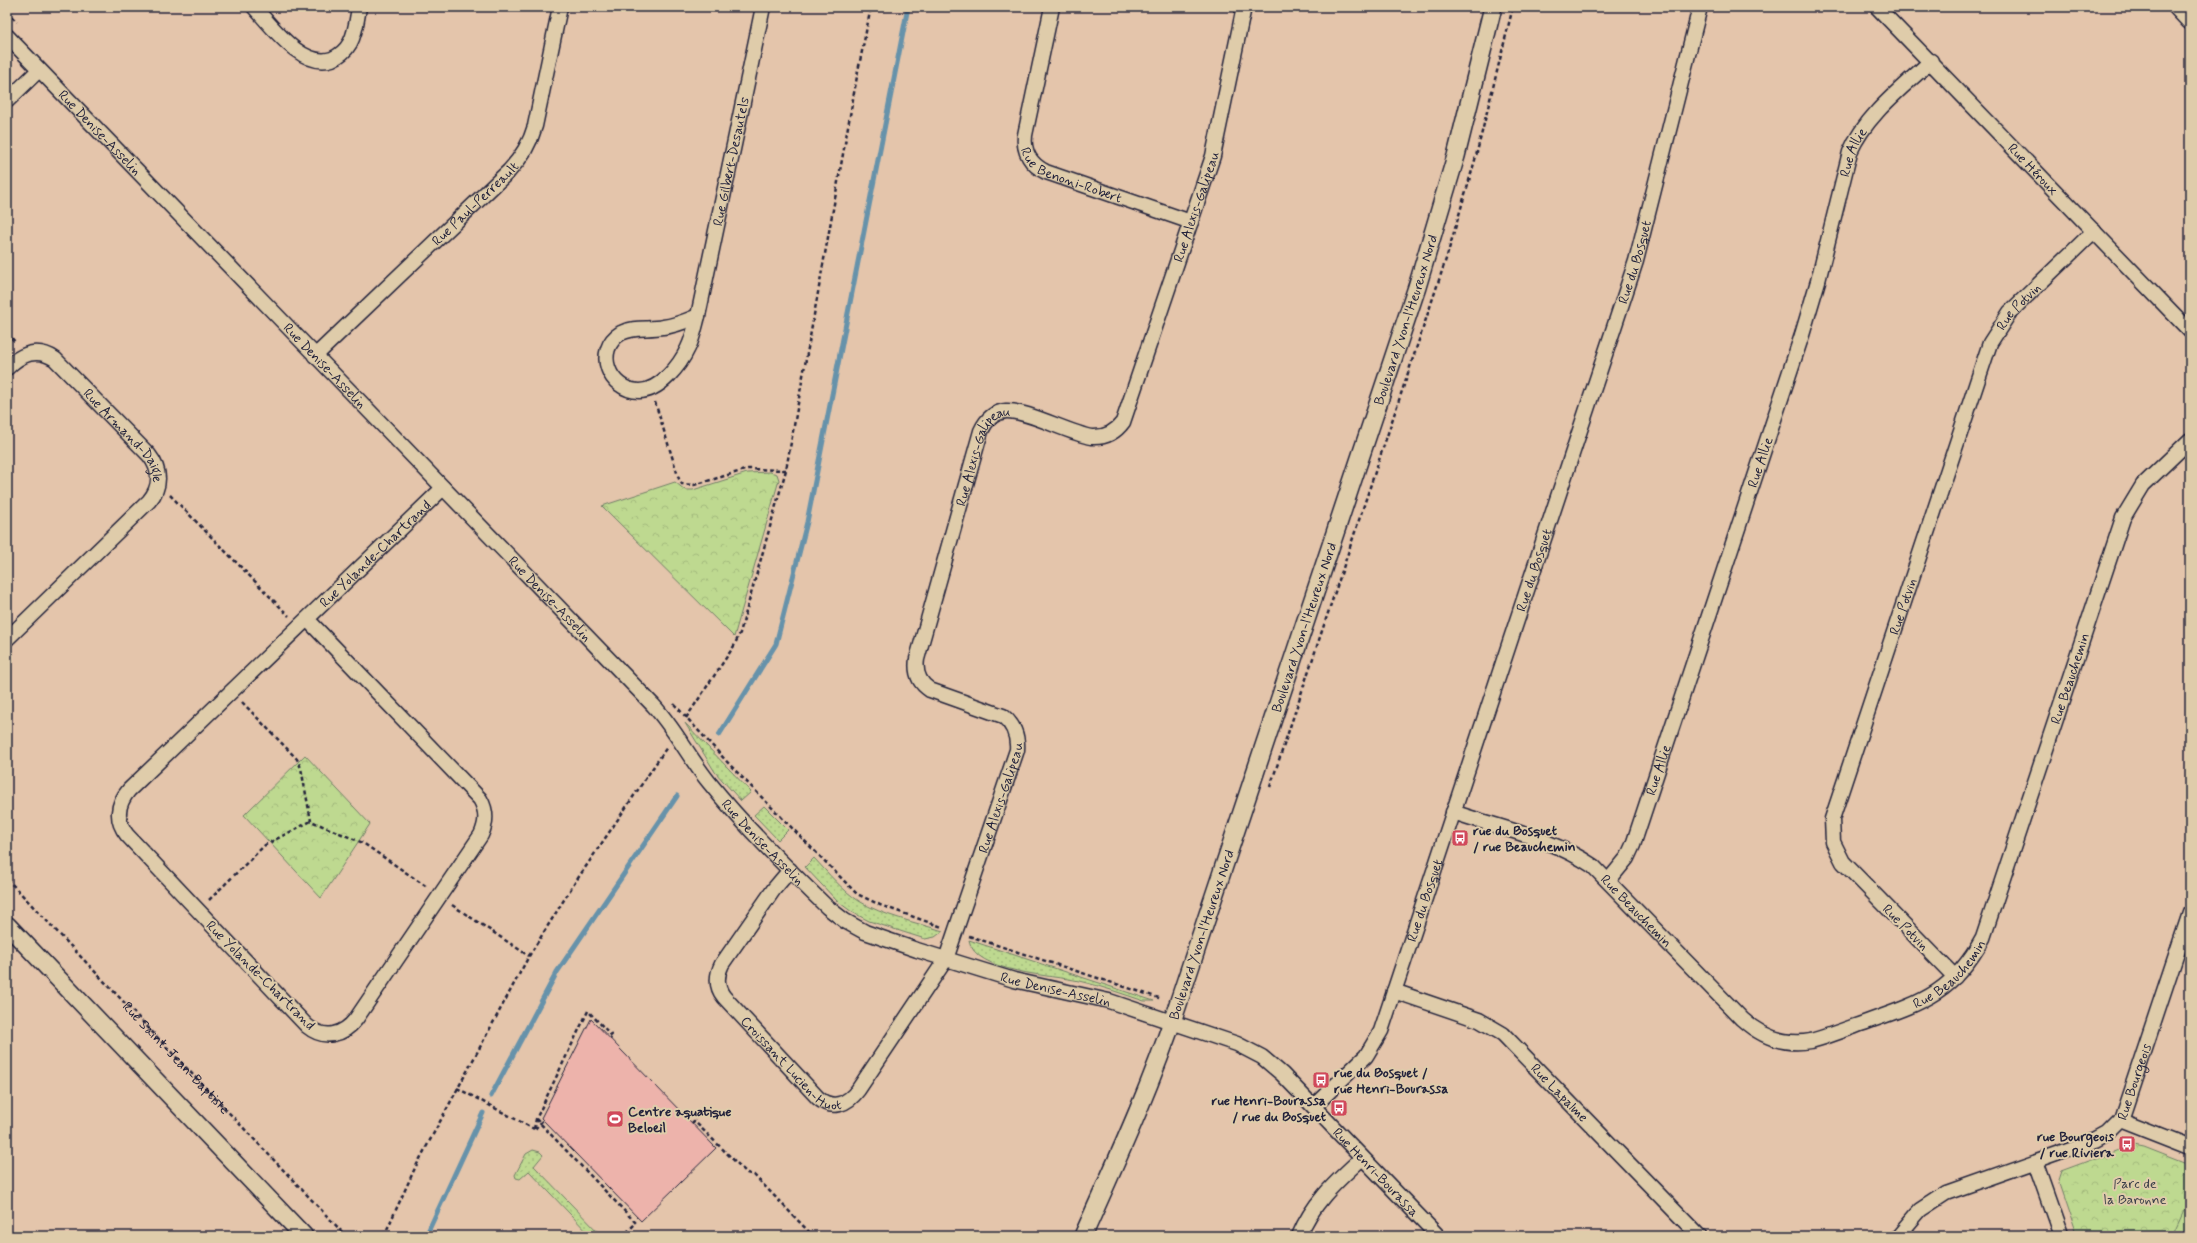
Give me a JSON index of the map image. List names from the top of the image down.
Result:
{
  "streets": {
    "street": [
      "Rue Denise-Asselin",
      "Rue Allie",
      "Rue Gilbert-Desautels",
      "Rue Héroux",
      "Rue Benoni-Robert",
      "Rue Paul-Perreault",
      "Rue Alexis-Galipeau",
      "Rue du Bosquet",
      "Rue Potvin",
      "Boulevard Yvon-l'Heureux Nord",
      "Rue Armand-Daigle",
      "Rue Yolande-Chartrand",
      "Rue Beauchemin",
      "Croissant Lucien-Huot",
      "Rue Bourgeois",
      "Rue Lapalme",
      "Rue Henri-Bourassa"
    ],
    "path": ["Rue Saint-Jean-Baptiste"]
  },
  "crossings": [
    ["Rue Denise-Asselin", "Rue Paul-Perreault"],
    ["Rue Denise-Asselin", "Rue Alexis-Galipeau"],
    ["Rue Denise-Asselin", "Boulevard Yvon-l'Heureux Nord"],
    ["Rue Denise-Asselin", "Rue Yolande-Chartrand"],
    ["Rue Denise-Asselin", "Croissant Lucien-Huot"],
    ["Rue Denise-Asselin", "Rue Henri-Bourassa"],
    ["Rue Allie", "Rue Héroux"],
    ["Rue Allie", "Rue Beauchemin"],
    ["Rue Héroux", "Rue Potvin"],
    ["Rue Benoni-Robert", "Rue Alexis-Galipeau"],
    ["Rue Alexis-Galipeau", "Croissant Lucien-Huot"],
    ["Rue du Bosquet", "Rue Beauchemin"],
    ["Rue du Bosquet", "Rue Lapalme"],
    ["Rue du Bosquet", "Rue Henri-Bourassa"],
    ["Rue Potvin", "Rue Beauchemin"],
    ["Boulevard Yvon-l'Heureux Nord", "Rue Henri-Bourassa"]
  ],
  "parks": ["Parc de la Baronne"],
  "places": {
    "bus stop": [
      "rue du Bosquet / rue Beauchemin",
      "rue du Bosquet / rue Henri-Bourassa",
      "rue Henri-Bourassa / rue du Bosquet",
      "rue Bourgeois / rue Riviera"
    ],
    "sports": ["Centre aquatique Beloeil"]
  }
}
